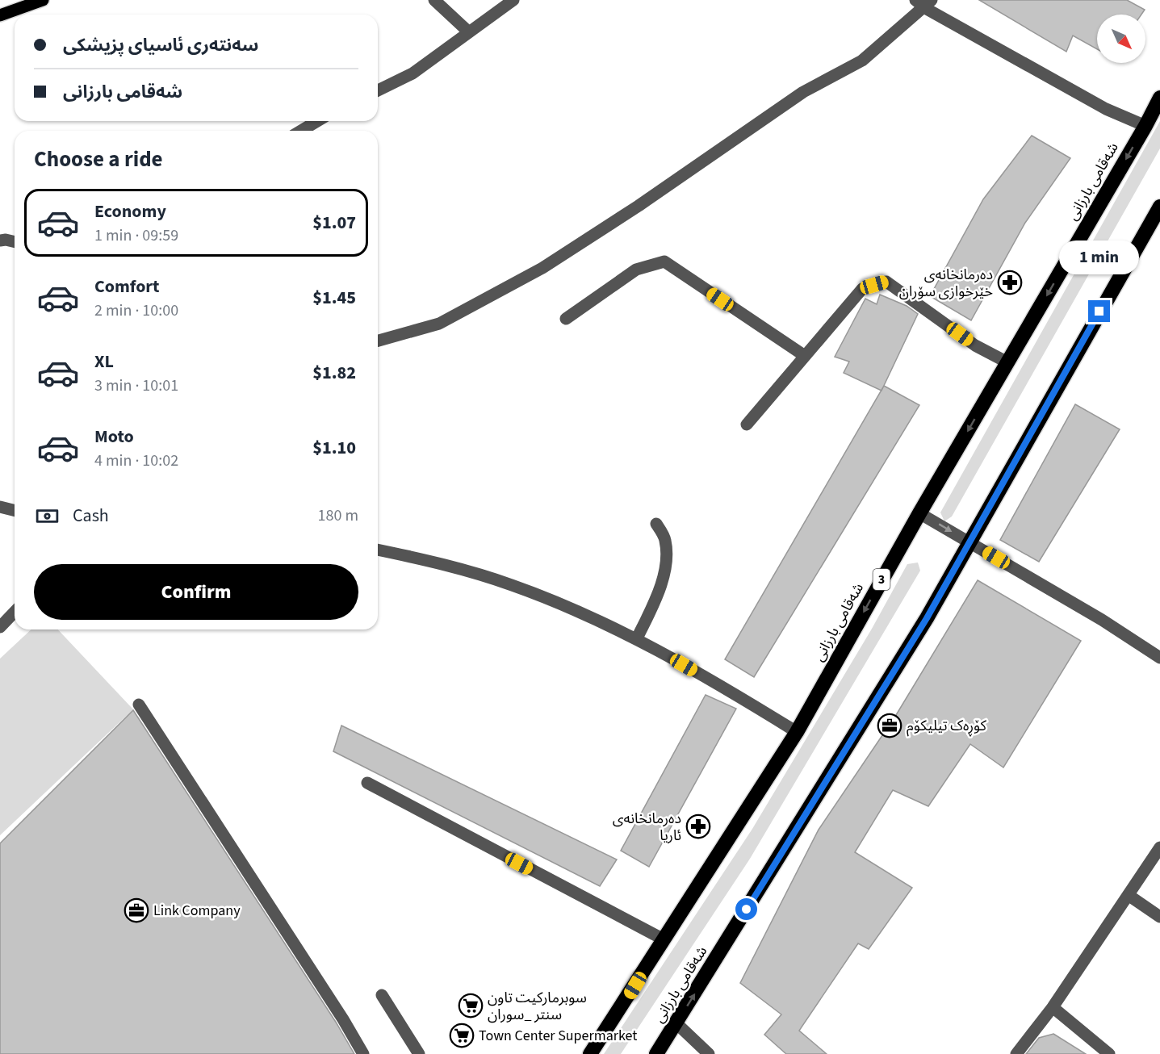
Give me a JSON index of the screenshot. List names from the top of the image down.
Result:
{
  "streets": {
    "highway": ["شەقامی بارزانی", "3"]
  },
  "places": {
    "pharmacy": ["دەرمانخانەی خێرخوازی سۆران", "دەرمانخانەی ئاریا"],
    "office": ["کۆڕەک تیلیکۆم", "Link Company"],
    "supermarket": ["سوبرماركيت تاون سنتر _سوران", "Town Center Supermarket"]
  },
  "north": "bottom right",
  "page": {
    "banner": ["سەنتەری ئاسیای پزیشکی", "شەقامی بارزانی"],
    "heading": "Choose a ride",
    "list": [
      {
        "name": "Economy",
        "note": "1 min · 09:59",
        "value": "$1.07"
      },
      {
        "name": "Comfort",
        "note": "2 min · 10:00",
        "value": "$1.45"
      },
      {
        "name": "XL",
        "note": "3 min · 10:01",
        "value": "$1.82"
      },
      {
        "name": "Moto",
        "note": "4 min · 10:02",
        "value": "$1.10"
      }
    ],
    "bubble": "1 min",
    "pay": ["Cash", "180 m"],
    "buttons": "Confirm"
  }
}
